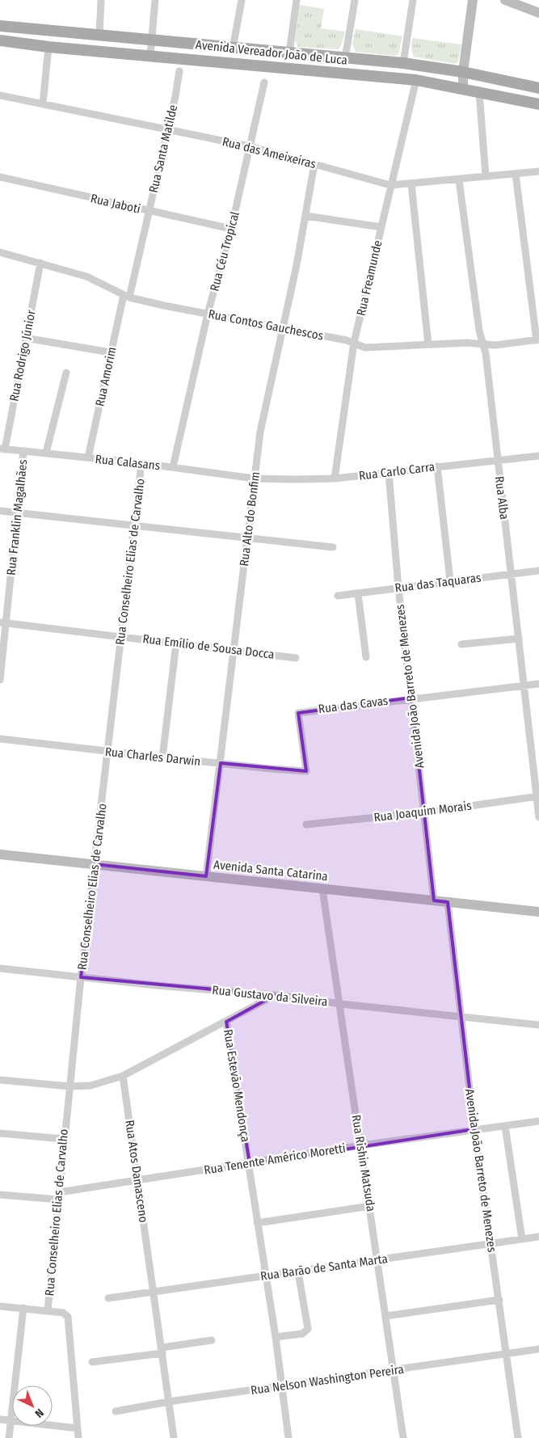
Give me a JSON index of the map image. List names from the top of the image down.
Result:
{
  "streets": {
    "main road": ["Avenida Vereador João de Luca"],
    "street": [
      "Rua Santa Matilde",
      "Rua das Ameixeiras",
      "Rua Jaboti",
      "Rua Céu Tropical",
      "Rua Freamunde",
      "Rua Contos Gauchescos",
      "Rua Rodrigo Júnior",
      "Rua Amorim",
      "Rua Calasans",
      "Rua Carlo Carra",
      "Rua Alba",
      "Rua Franklin Magalhães",
      "Rua Alto do Bonfim",
      "Rua Conselheiro Elias de Carvalho",
      "Rua das Taquaras",
      "Rua Emílio de Sousa Docca",
      "Avenida João Barreto de Menezes",
      "Rua das Cavas",
      "Rua Charles Darwin",
      "Rua Joaquim Morais",
      "Avenida Santa Catarina",
      "Rua Gustavo da Silveira",
      "Rua Estevão Mendonça",
      "Rua Tenente Américo Moretti",
      "Rua Rishin Matsuda",
      "Rua Atos Damasceno",
      "Rua Barão de Santa Marta",
      "Rua Nelson Washington Pereira"
    ]
  },
  "crossings": [
    ["Avenida Vereador João de Luca", "Rua Freamunde"],
    ["Rua Santa Matilde", "Rua das Ameixeiras"],
    ["Rua Santa Matilde", "Rua Jaboti"],
    ["Rua Santa Matilde", "Rua Contos Gauchescos"],
    ["Rua Santa Matilde", "Rua Amorim"],
    ["Rua das Ameixeiras", "Rua Céu Tropical"],
    ["Rua das Ameixeiras", "Rua Freamunde"],
    ["Rua das Ameixeiras", "Rua Alba"],
    ["Rua das Ameixeiras", "Rua Alto do Bonfim"],
    ["Rua Jaboti", "Rua Céu Tropical"],
    ["Rua Céu Tropical", "Rua Contos Gauchescos"],
    ["Rua Céu Tropical", "Rua Calasans"],
    ["Rua Freamunde", "Rua Contos Gauchescos"],
    ["Rua Freamunde", "Rua Carlo Carra"],
    ["Rua Contos Gauchescos", "Rua Rodrigo Júnior"],
    ["Rua Contos Gauchescos", "Rua Amorim"],
    ["Rua Contos Gauchescos", "Rua Alba"],
    ["Rua Contos Gauchescos", "Rua Alto do Bonfim"],
    ["Rua Rodrigo Júnior", "Rua Calasans"],
    ["Rua Amorim", "Rua Calasans"],
    ["Rua Calasans", "Rua Carlo Carra"],
    ["Rua Calasans", "Rua Franklin Magalhães"],
    ["Rua Calasans", "Rua Alto do Bonfim"],
    ["Rua Calasans", "Rua Conselheiro Elias de Carvalho"],
    ["Rua Carlo Carra", "Rua Alba"],
    ["Rua Carlo Carra", "Rua Alto do Bonfim"],
    ["Rua Carlo Carra", "Avenida João Barreto de Menezes"],
    ["Rua Alba", "Rua das Taquaras"],
    ["Rua Alba", "Rua das Cavas"],
    ["Rua Alba", "Rua Joaquim Morais"],
    ["Rua Franklin Magalhães", "Rua Emílio de Sousa Docca"],
    ["Rua Alto do Bonfim", "Rua Emílio de Sousa Docca"],
    ["Rua Alto do Bonfim", "Rua Charles Darwin"],
    ["Rua Alto do Bonfim", "Avenida Santa Catarina"],
    ["Rua Conselheiro Elias de Carvalho", "Rua Emílio de Sousa Docca"],
    ["Rua Conselheiro Elias de Carvalho", "Rua Charles Darwin"],
    ["Rua Conselheiro Elias de Carvalho", "Avenida Santa Catarina"],
    ["Rua Conselheiro Elias de Carvalho", "Rua Gustavo da Silveira"],
    ["Rua Conselheiro Elias de Carvalho", "Rua Tenente Américo Moretti"],
    ["Rua das Taquaras", "Avenida João Barreto de Menezes"],
    ["Avenida João Barreto de Menezes", "Rua das Cavas"],
    ["Avenida João Barreto de Menezes", "Rua Joaquim Morais"],
    ["Avenida João Barreto de Menezes", "Avenida Santa Catarina"],
    ["Avenida João Barreto de Menezes", "Rua Gustavo da Silveira"],
    ["Avenida João Barreto de Menezes", "Rua Tenente Américo Moretti"],
    ["Avenida João Barreto de Menezes", "Rua Barão de Santa Marta"],
    ["Avenida João Barreto de Menezes", "Rua Nelson Washington Pereira"],
    ["Rua das Cavas", "Rua Charles Darwin"],
    ["Avenida Santa Catarina", "Rua Rishin Matsuda"],
    ["Rua Gustavo da Silveira", "Rua Rishin Matsuda"],
    ["Rua Estevão Mendonça", "Rua Tenente Américo Moretti"],
    ["Rua Estevão Mendonça", "Rua Barão de Santa Marta"],
    ["Rua Estevão Mendonça", "Rua Nelson Washington Pereira"],
    ["Rua Tenente Américo Moretti", "Rua Rishin Matsuda"],
    ["Rua Tenente Américo Moretti", "Rua Atos Damasceno"],
    ["Rua Rishin Matsuda", "Rua Barão de Santa Marta"],
    ["Rua Rishin Matsuda", "Rua Nelson Washington Pereira"],
    ["Rua Atos Damasceno", "Rua Barão de Santa Marta"],
    ["Rua Atos Damasceno", "Rua Nelson Washington Pereira"]
  ],
  "north": "bottom right"
}
